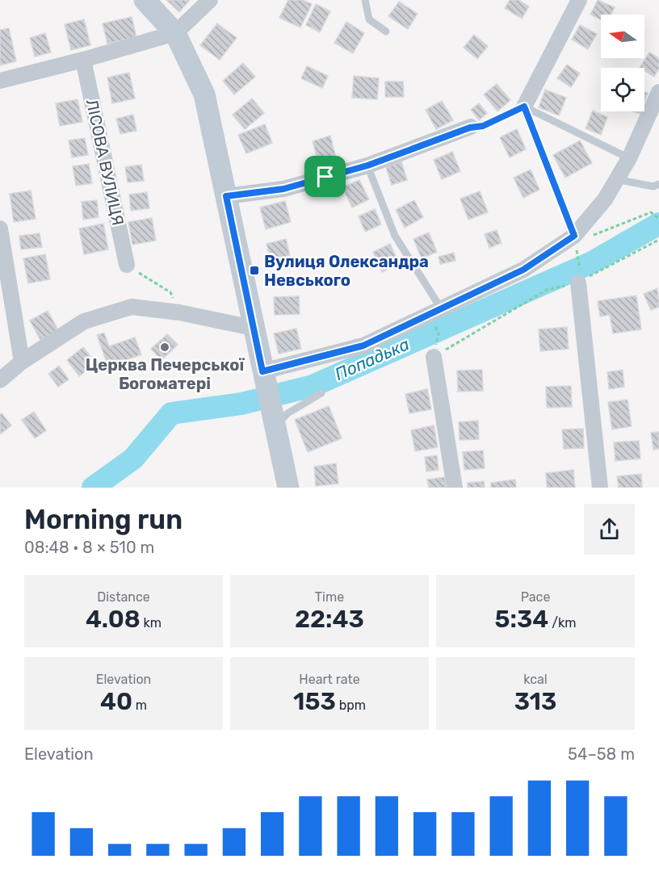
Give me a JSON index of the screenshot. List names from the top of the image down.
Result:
{
  "streets": {
    "street": ["ЛІСОВА ВУЛИЦЯ"]
  },
  "water": ["Попадька"],
  "places": {
    "transit": ["Вулиця Олександра Невського"],
    "other": ["Церква Печерської Богоматері"]
  },
  "north": "left",
  "page": {
    "heading": ["Morning run", "08:48 · 8 × 510 m"],
    "stats": [
      ["Distance", "4.08 km"],
      ["Time", "22:43"],
      ["Pace", "5:34 /km"],
      ["Elevation", "40 m"],
      ["Heart rate", "153 bpm"],
      ["kcal", "313"]
    ],
    "chart": ["Elevation", "54–58 m"]
  }
}
